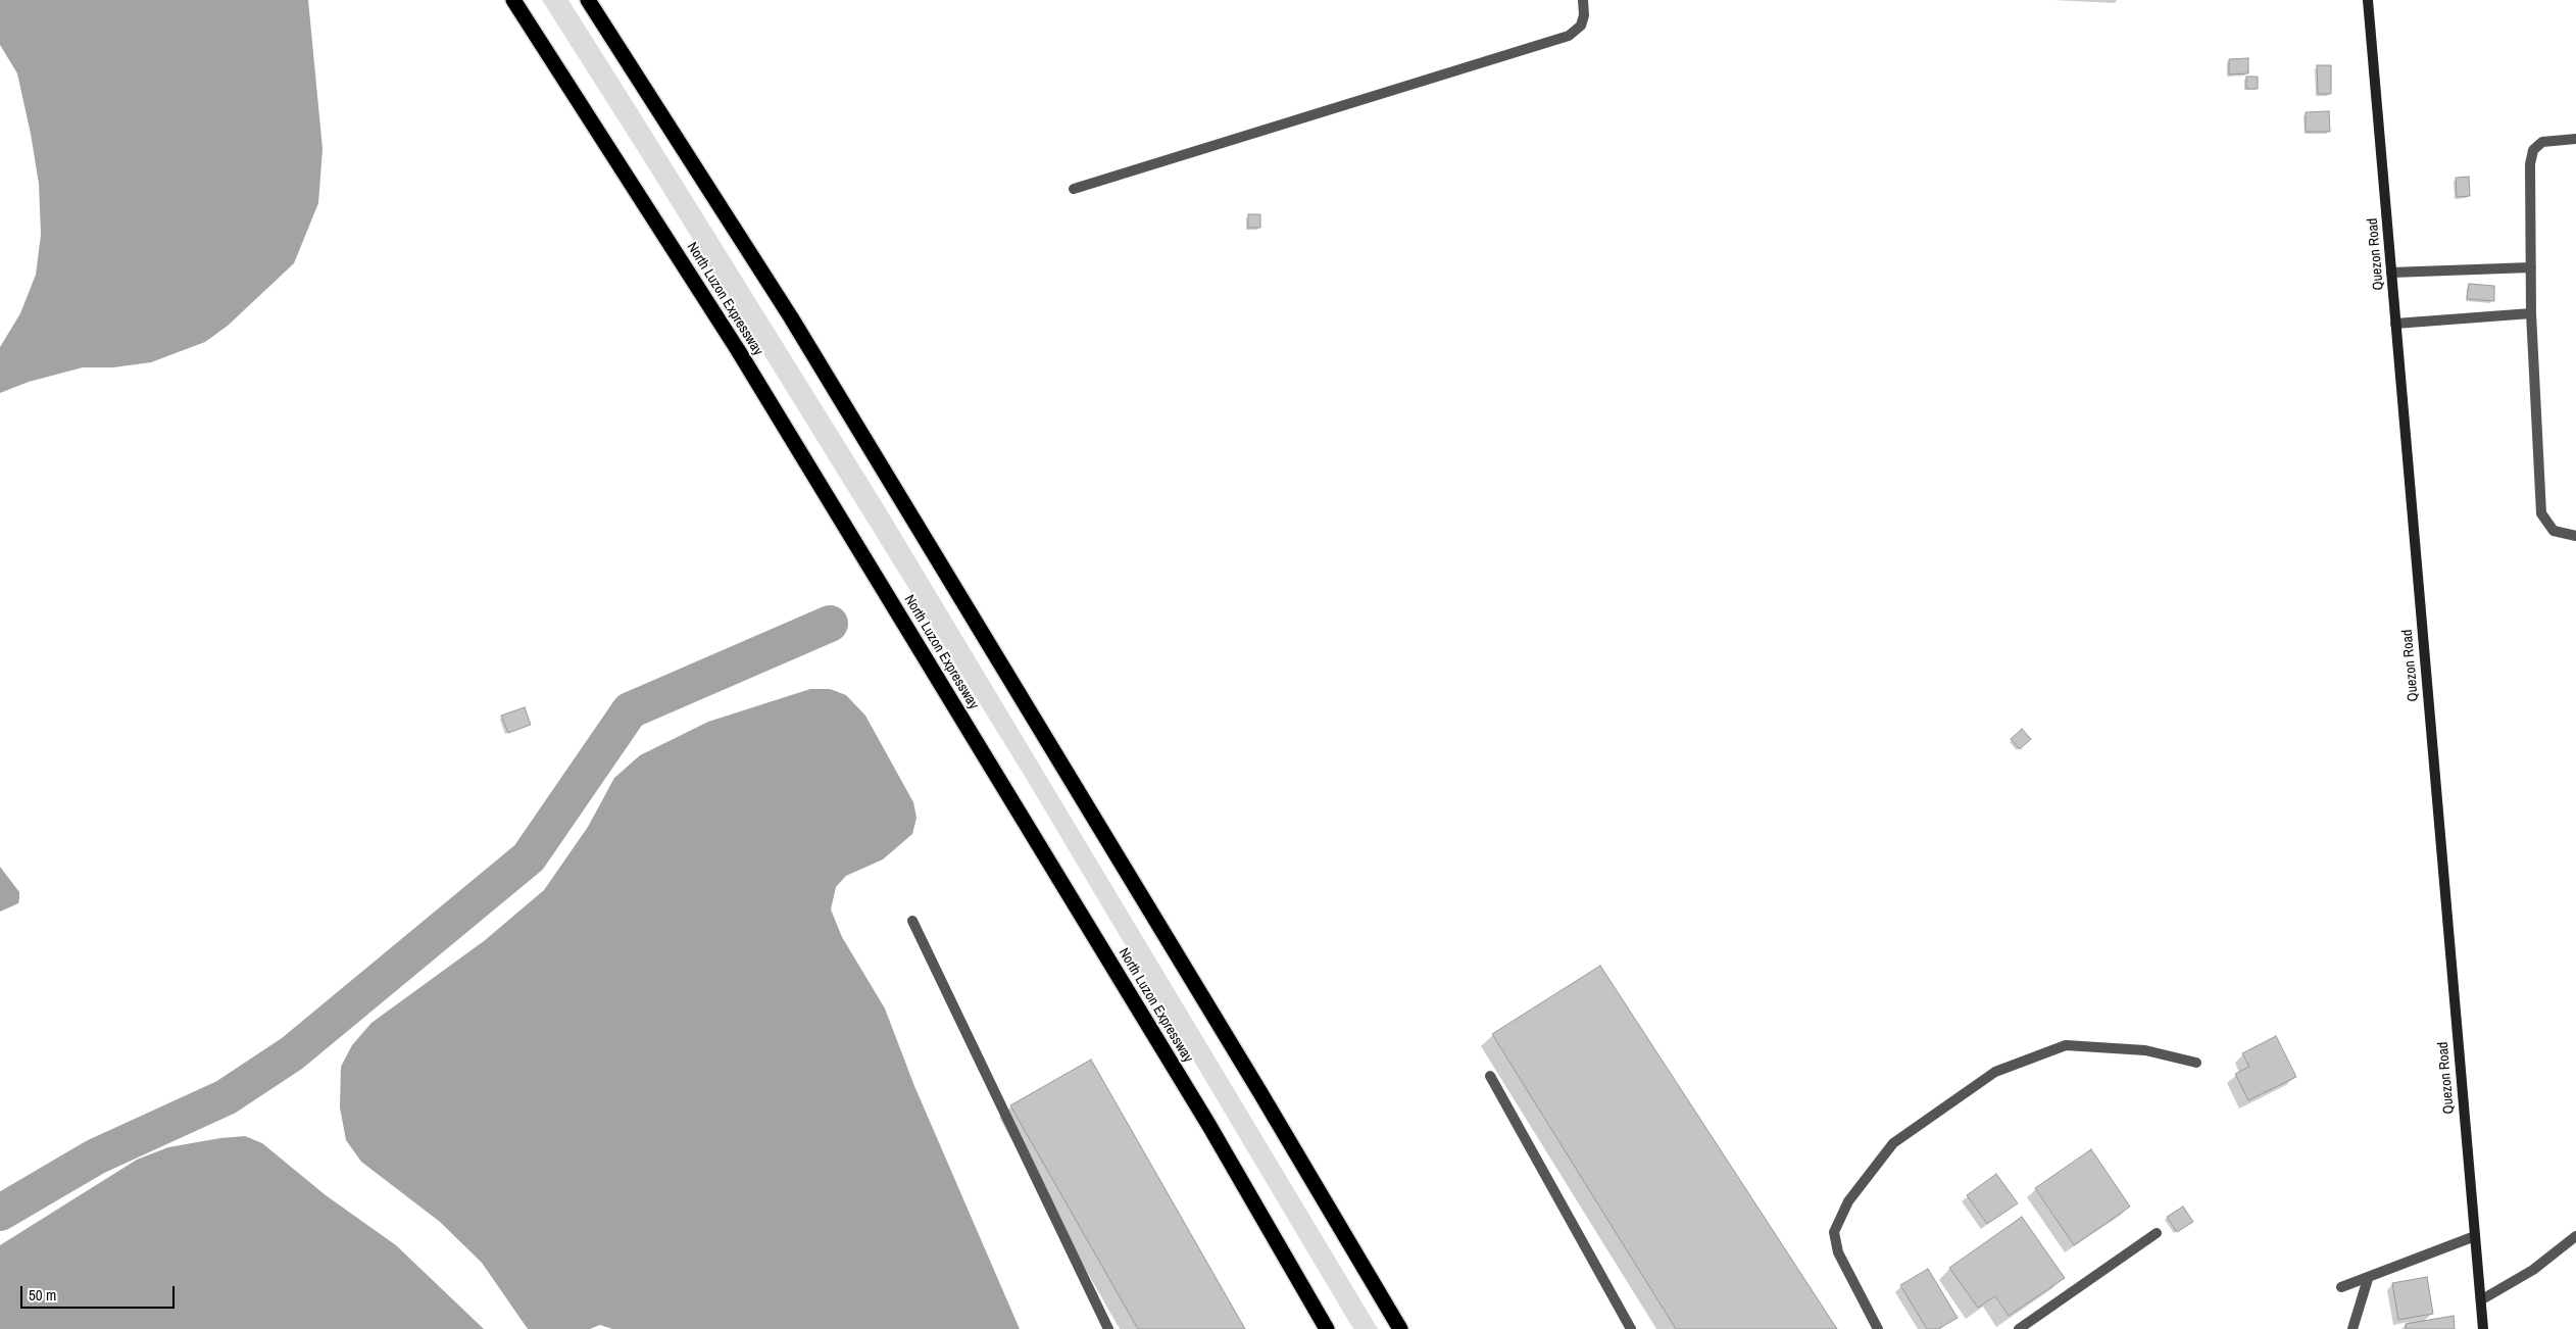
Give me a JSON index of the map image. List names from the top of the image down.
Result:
{
  "streets": {
    "highway": ["North Luzon Expressway"],
    "main road": ["Quezon Road"]
  },
  "scale_bar": "50 m"
}
